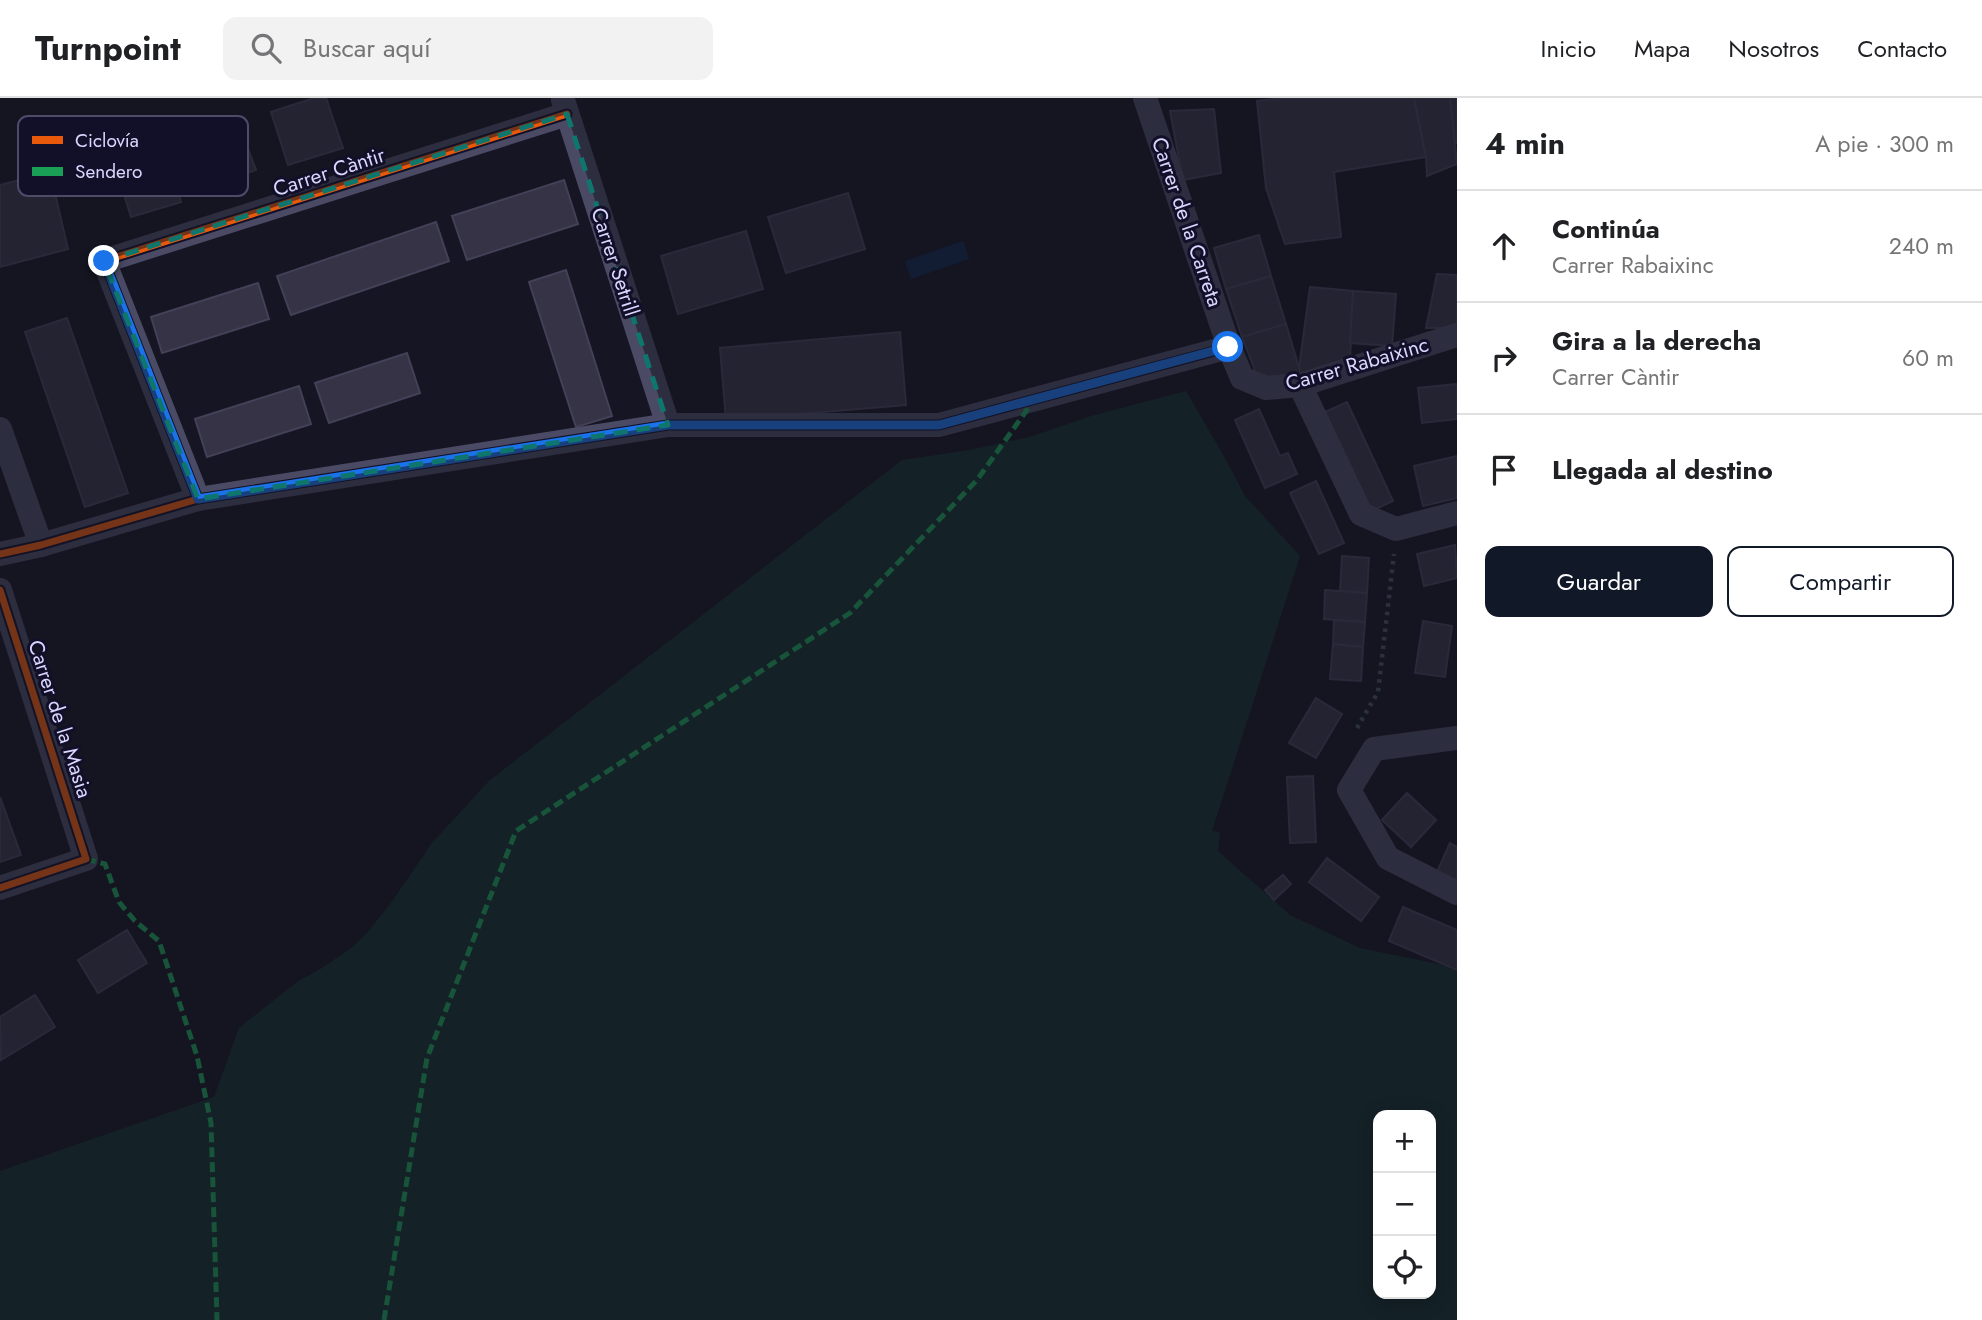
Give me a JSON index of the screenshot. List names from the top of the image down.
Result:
{
  "streets": {
    "street": [
      "Carrer Càntir",
      "Carrer de la Carreta",
      "Carrer Setrill",
      "Carrer Rabaixinc",
      "Carrer de la Masia"
    ]
  },
  "crossings": [
    ["Carrer Càntir", "Carrer Setrill"],
    ["Carrer de la Carreta", "Carrer Rabaixinc"]
  ],
  "legend": ["Ciclovía", "Sendero"],
  "page": {
    "header": "Turnpoint",
    "search": "Buscar aquí",
    "nav": [
      "Inicio",
      "Mapa",
      "Nosotros",
      "Contacto"
    ],
    "heading": ["4 min", "A pie · 300 m"],
    "list": [
      ["Continúa", "Carrer Rabaixinc", "240 m"],
      ["Gira a la derecha", "Carrer Càntir", "60 m"],
      "Llegada al destino"
    ],
    "buttons": ["Guardar", "Compartir"],
    "map_buttons": ["+", "−"]
  }
}
